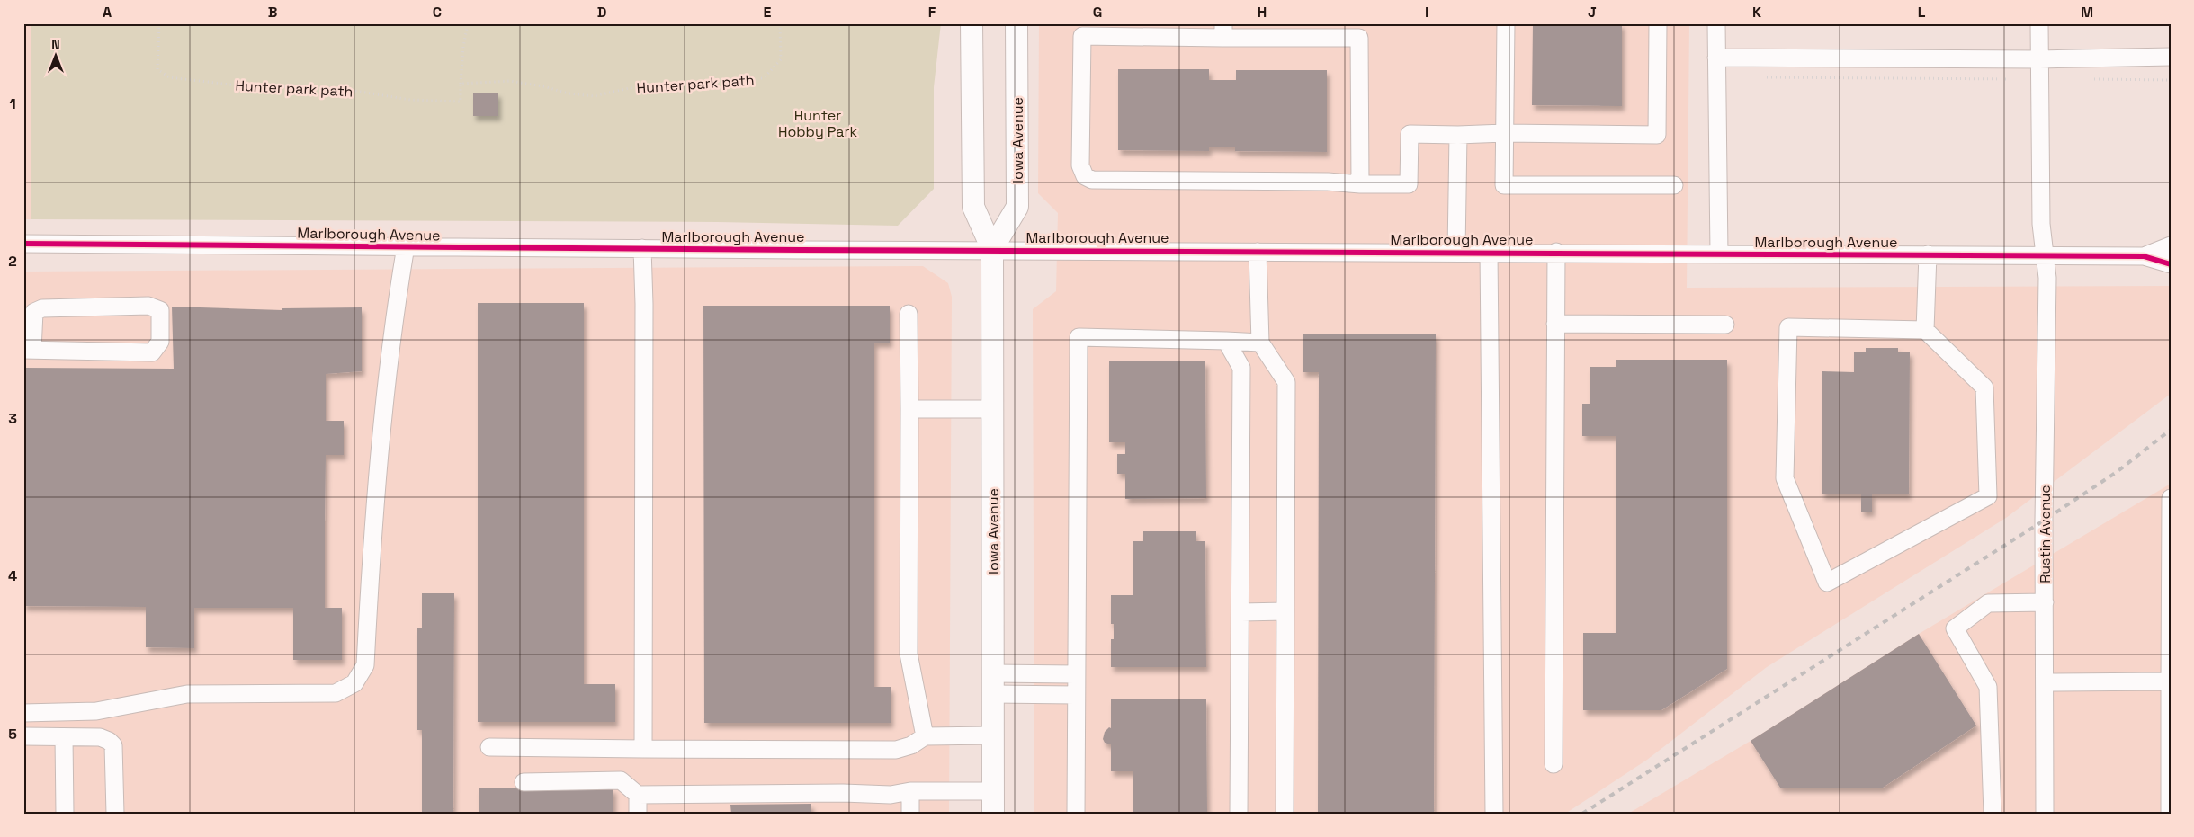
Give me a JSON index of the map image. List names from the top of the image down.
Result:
{
  "streets": {
    "main road": ["Iowa Avenue"],
    "street": ["Marlborough Avenue", "Rustin Avenue"],
    "path": ["Hunter park path"]
  },
  "crossings": [
    ["Iowa Avenue", "Marlborough Avenue"],
    ["Marlborough Avenue", "Rustin Avenue"]
  ],
  "parks": ["Hunter Hobby Park"],
  "north": "top",
  "grid": {
    "columns": [
      "A",
      "B",
      "C",
      "D",
      "E",
      "F",
      "G",
      "H",
      "I",
      "J",
      "K",
      "L",
      "M"
    ],
    "rows": [
      "1",
      "2",
      "3",
      "4",
      "5"
    ]
  }
}
